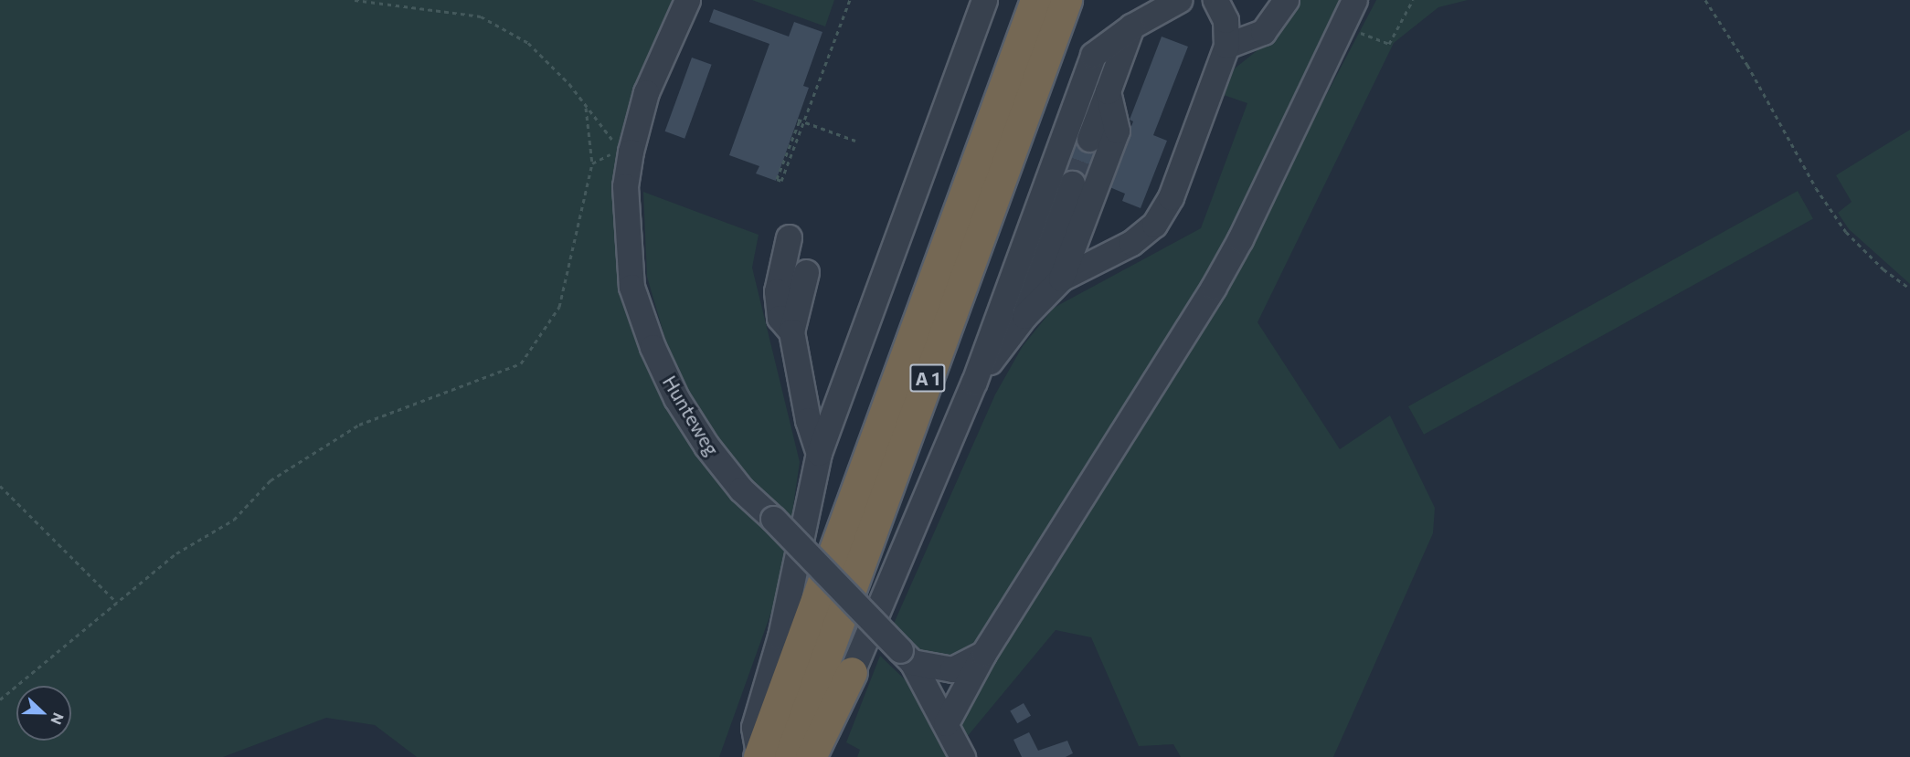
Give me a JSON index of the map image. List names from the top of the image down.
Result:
{
  "streets": {
    "highway": ["A 1"],
    "street": ["Hunteweg"]
  },
  "north": "right"
}
